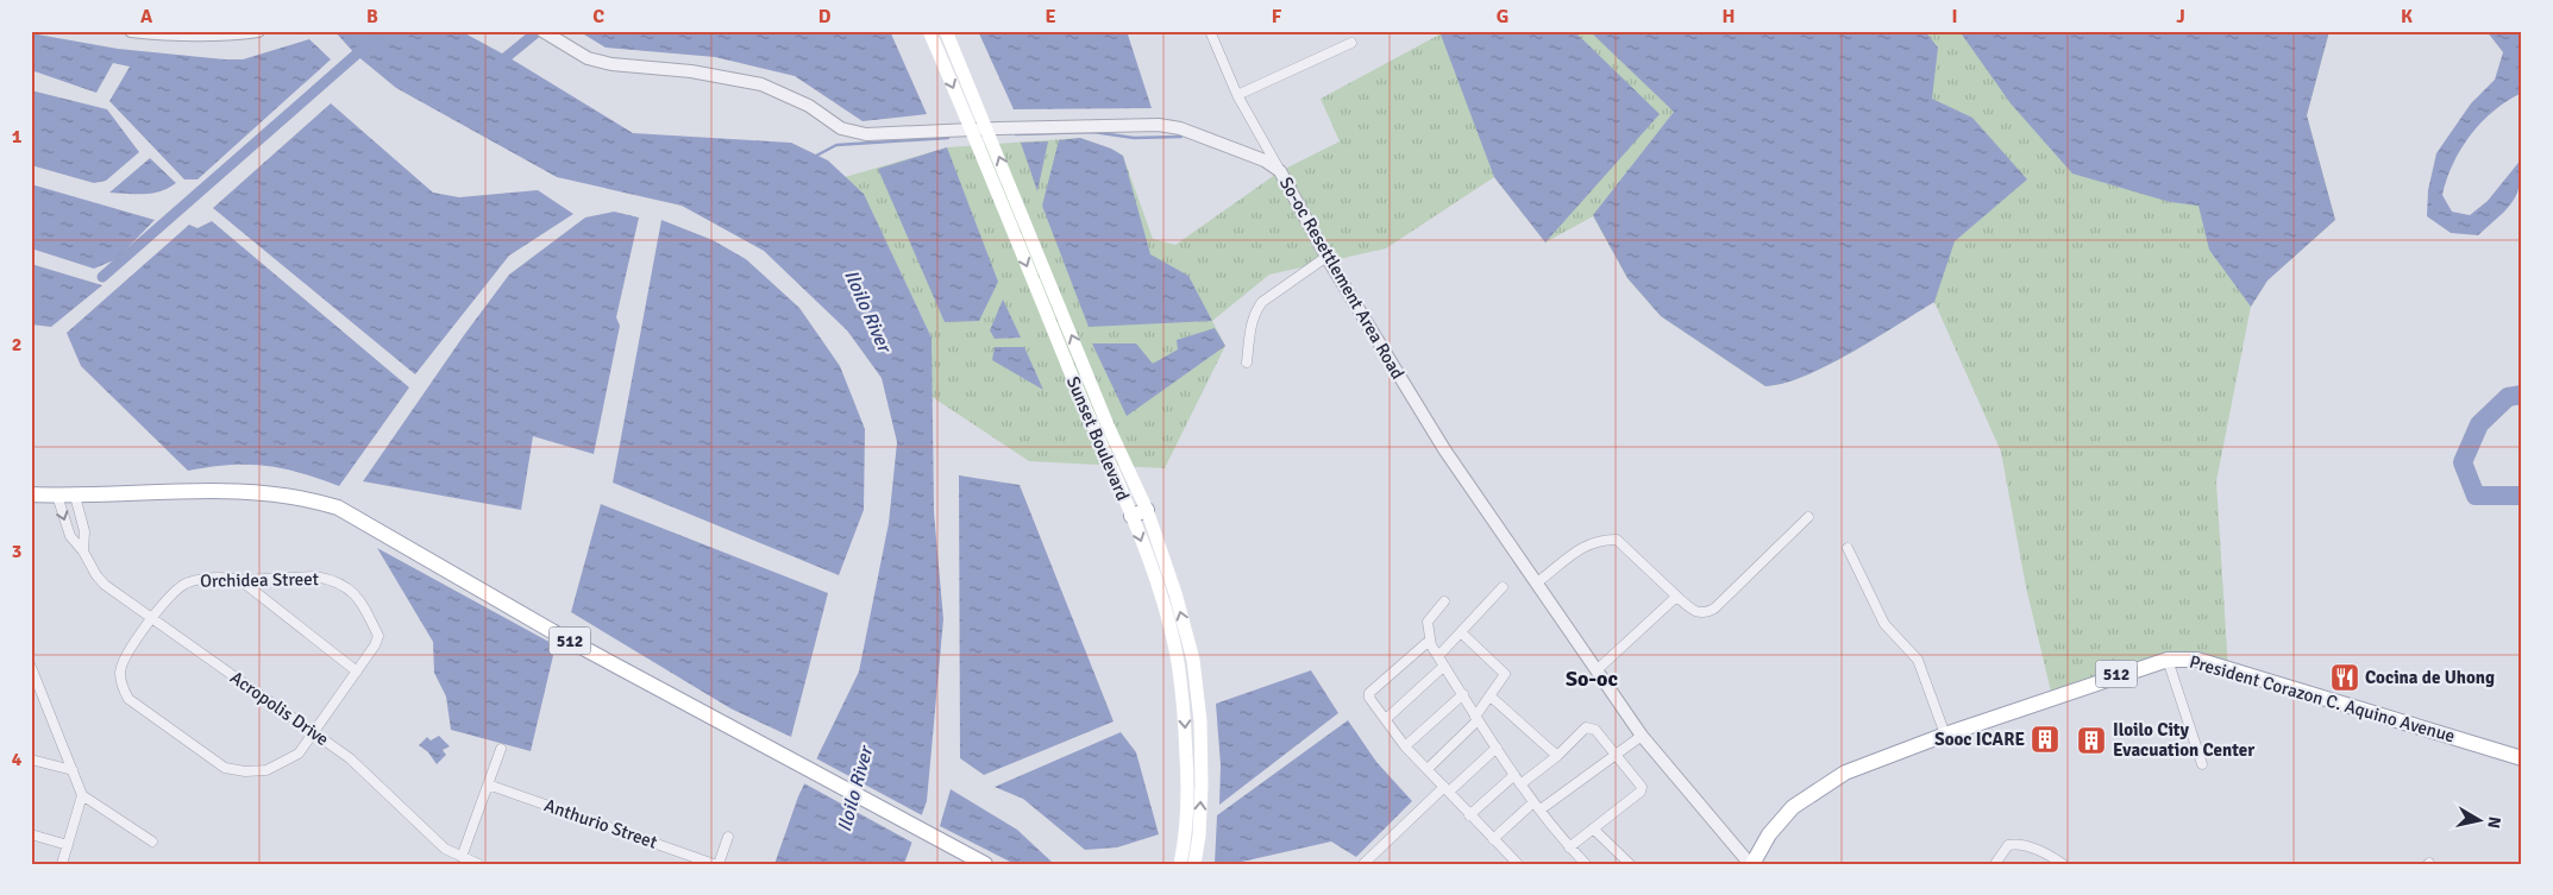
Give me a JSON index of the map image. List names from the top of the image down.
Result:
{
  "streets": {
    "main road": ["Sunset Boulevard", "512", "President Corazon C. Aquino Avenue"],
    "street": [
      "So-oc Resettlement Area Road",
      "Orchidea Street",
      "Acropolis Drive",
      "Anthurio Street"
    ]
  },
  "crossings": [
    ["So-oc Resettlement Area Road", "Sunset Boulevard"],
    ["So-oc Resettlement Area Road", "President Corazon C. Aquino Avenue"],
    ["Orchidea Street", "Acropolis Drive"],
    ["512", "Acropolis Drive"]
  ],
  "districts": ["So-oc"],
  "water": ["Iloilo River"],
  "places": {
    "restaurant": ["Cocina de Uhong"],
    "building": ["Sooc ICARE", "Iloilo City Evacuation Center"]
  },
  "north": "right",
  "grid": {
    "columns": [
      "A",
      "B",
      "C",
      "D",
      "E",
      "F",
      "G",
      "H",
      "I",
      "J",
      "K"
    ],
    "rows": [
      "1",
      "2",
      "3",
      "4"
    ]
  }
}
